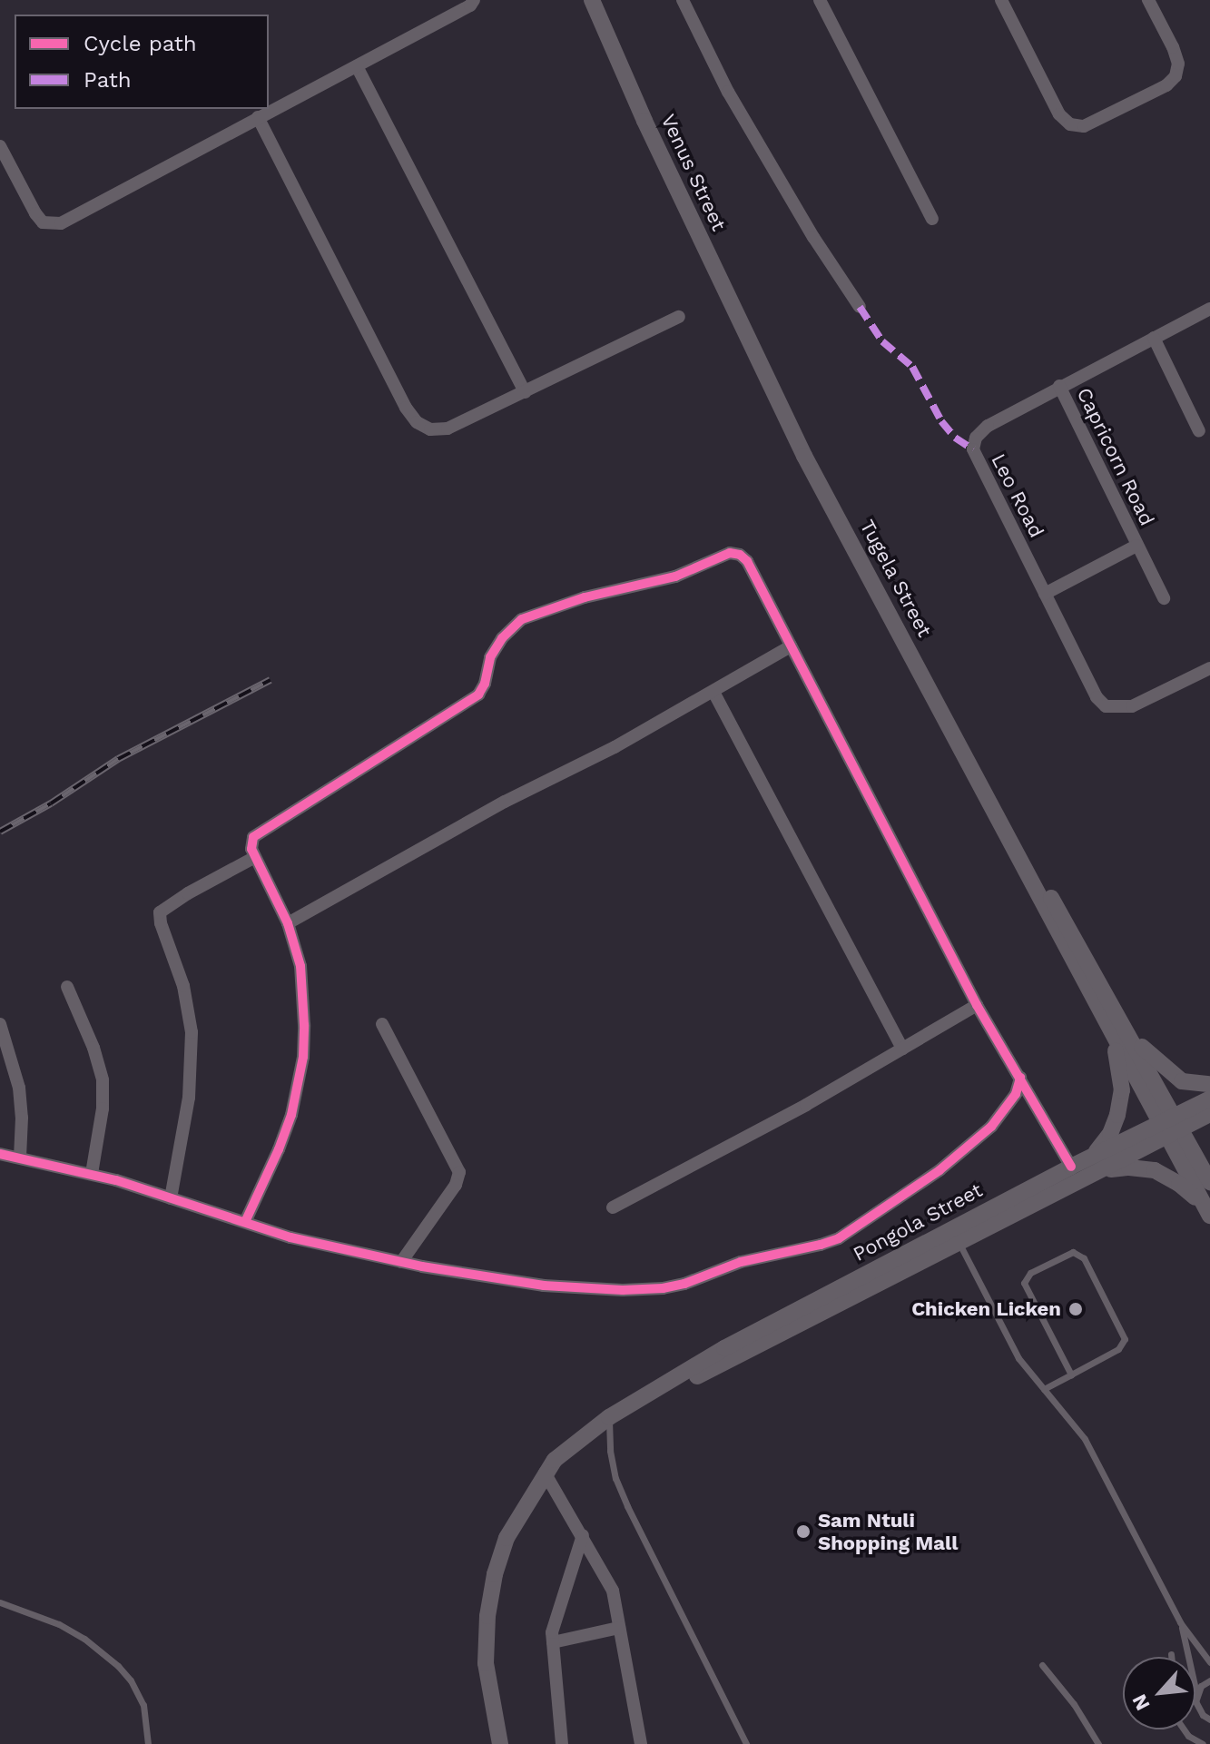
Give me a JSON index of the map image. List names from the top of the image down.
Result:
{
  "streets": {
    "street": [
      "Venus Street",
      "Capricorn Road",
      "Leo Road",
      "Tugela Street",
      "Pongola Street"
    ]
  },
  "crossings": [
    ["Venus Street", "Tugela Street"],
    ["Capricorn Road", "Leo Road"],
    ["Tugela Street", "Pongola Street"]
  ],
  "places": ["Chicken Licken", "Sam Ntuli Shopping Mall"],
  "legend": ["Cycle path", "Path"],
  "north": "bottom left"
}
